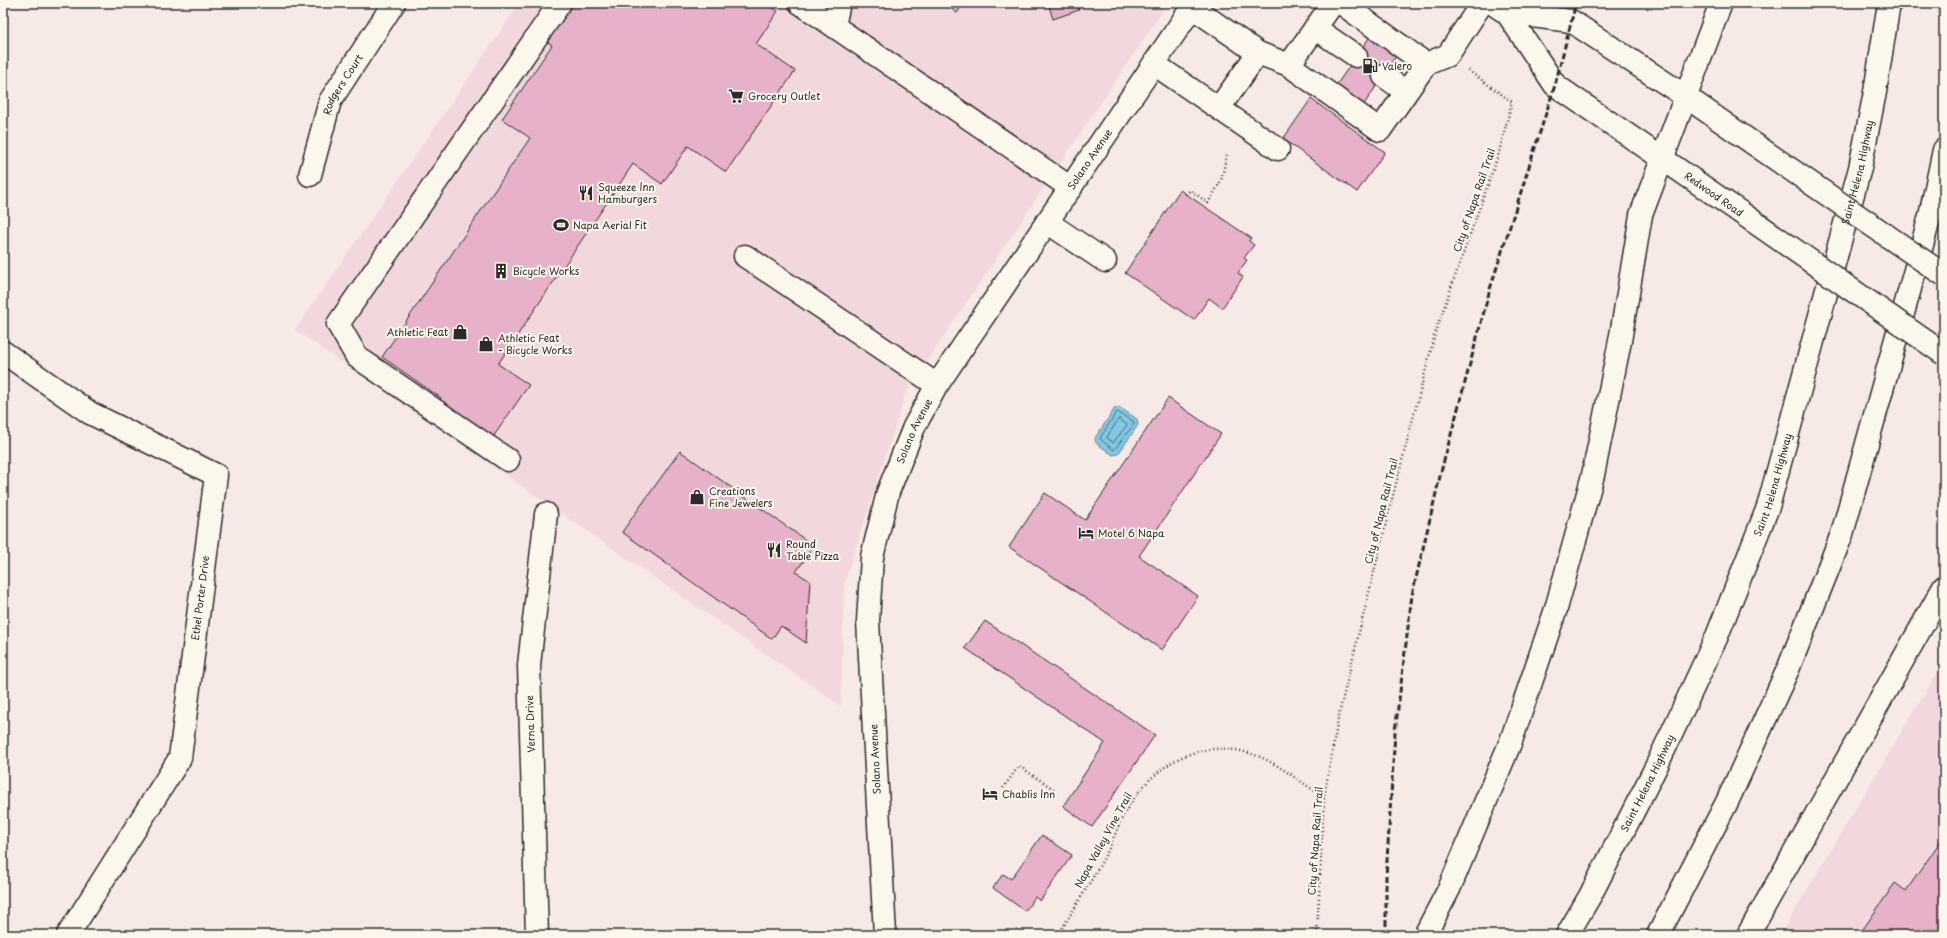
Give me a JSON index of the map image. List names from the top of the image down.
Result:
{
  "streets": {
    "main road": [
      "Rodgers Court",
      "Solano Avenue",
      "Saint Helena Highway",
      "Redwood Road",
      "Ethel Porter Drive",
      "Verna Drive"
    ],
    "path": ["City of Napa Rail Trail", "Napa Valley Vine Trail"]
  },
  "crossings": [
    ["City of Napa Rail Trail", "Napa Valley Vine Trail"]
  ],
  "places": {
    "fuel station": ["Valero"],
    "supermarket": ["Grocery Outlet"],
    "restaurant": ["Squeeze Inn Hamburgers", "Round Table Pizza"],
    "sports": ["Napa Aerial Fit"],
    "building": ["Bicycle Works"],
    "shop": ["Athletic Feat", "Athletic Feat - Bicycle Works", "Creations Fine Jewelers"],
    "hotel": ["Motel 6 Napa", "Chablis Inn"]
  }
}
